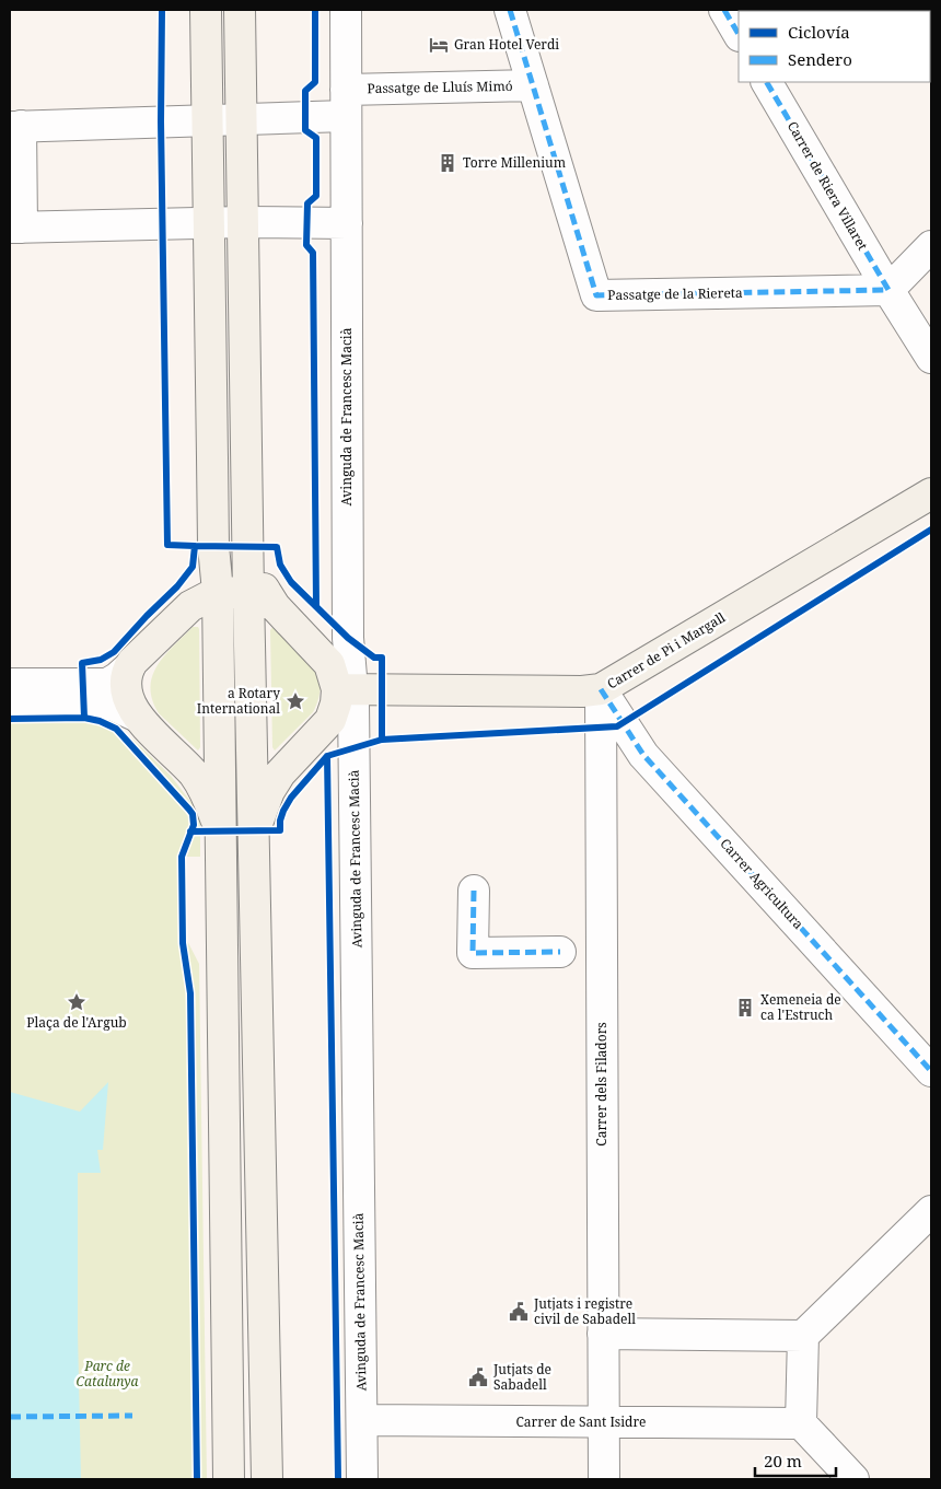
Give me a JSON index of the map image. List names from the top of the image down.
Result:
{
  "streets": {
    "main road": ["Avinguda de Francesc Macià", "Carrer de Pi i Margall"],
    "street": [
      "Passatge de Lluís Mimó",
      "Carrer de Riera Villaret",
      "Passatge de la Riereta",
      "Carrer Agricultura",
      "Carrer dels Filadors",
      "Carrer de Sant Isidre"
    ]
  },
  "crossings": [
    ["Passatge de Lluís Mimó", "Passatge de la Riereta"],
    ["Passatge de Lluís Mimó", "Avinguda de Francesc Macià"],
    ["Carrer de Riera Villaret", "Passatge de la Riereta"],
    ["Avinguda de Francesc Macià", "Carrer de Pi i Margall"],
    ["Avinguda de Francesc Macià", "Carrer de Sant Isidre"],
    ["Carrer de Pi i Margall", "Carrer Agricultura"],
    ["Carrer de Pi i Margall", "Carrer dels Filadors"],
    ["Carrer Agricultura", "Carrer dels Filadors"],
    ["Carrer dels Filadors", "Carrer de Sant Isidre"]
  ],
  "parks": ["Parc de Catalunya"],
  "places": {
    "hotel": ["Gran Hotel Verdi"],
    "building": ["Torre Millenium", "Xemeneia de ca l'Estruch"],
    "place": ["a Rotary International", "Plaça de l'Argub"],
    "public building": ["Jutjats i registre civil de Sabadell", "Jutjats de Sabadell"]
  },
  "legend": ["Ciclovía", "Sendero"],
  "scale_bar": "20 m"
}
